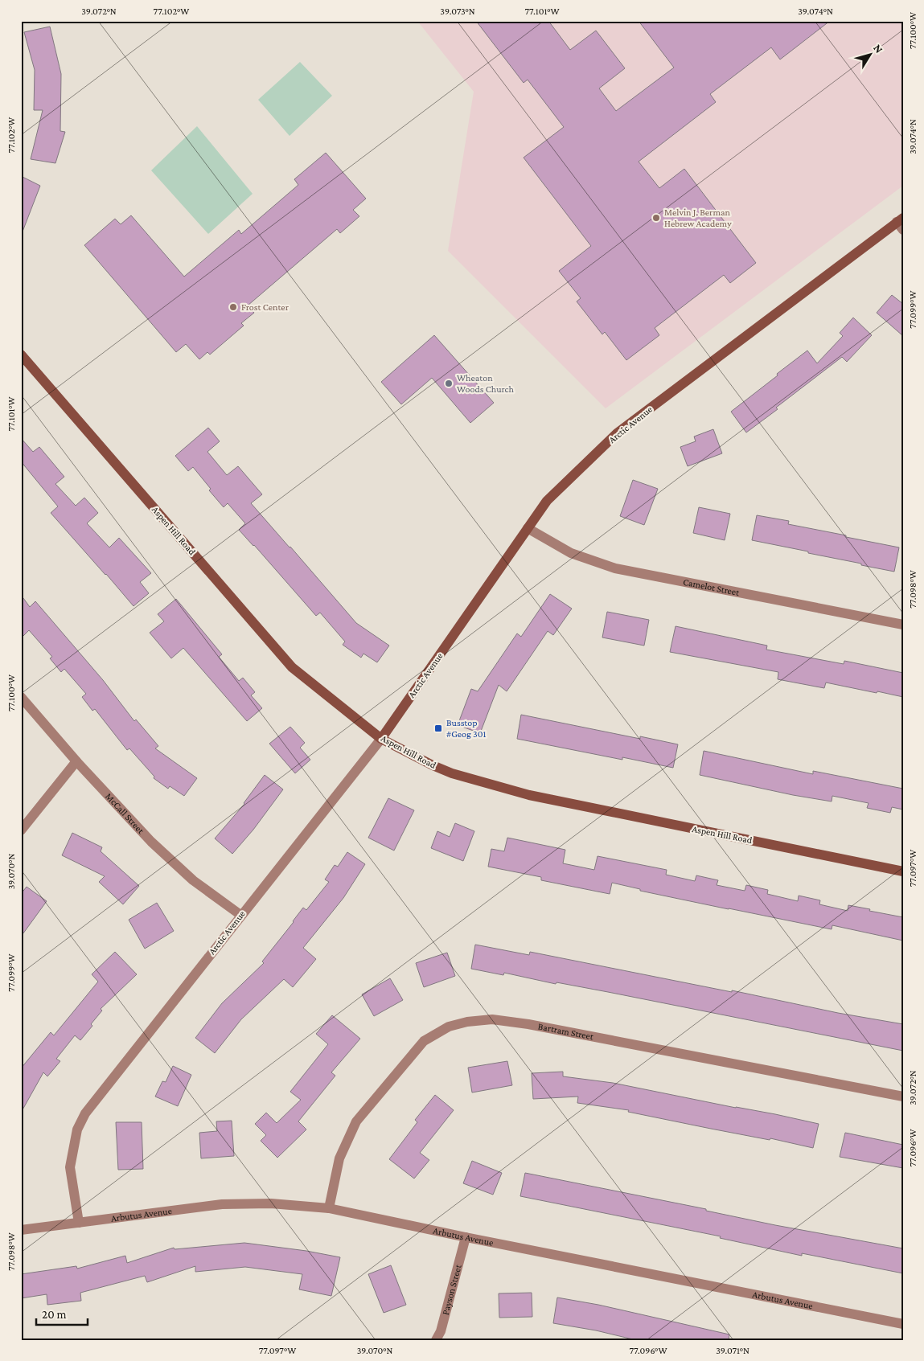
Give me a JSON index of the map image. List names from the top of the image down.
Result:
{
  "streets": {
    "street": [
      "Arctic Avenue",
      "Aspen Hill Road",
      "Camelot Street",
      "McCall Street",
      "Bartram Street",
      "Arbutus Avenue",
      "Payson Street"
    ]
  },
  "crossings": [
    ["Arctic Avenue", "Aspen Hill Road"],
    ["Arctic Avenue", "Camelot Street"],
    ["Arctic Avenue", "McCall Street"],
    ["Arctic Avenue", "Arbutus Avenue"],
    ["Bartram Street", "Arbutus Avenue"],
    ["Arbutus Avenue", "Payson Street"]
  ],
  "places": {
    "other": ["Melvin J. Berman Hebrew Academy", "Frost Center", "Wheaton Woods Church"],
    "transit": ["Busstop #Geog 301"]
  },
  "scale_bar": "20 m",
  "north": "top right",
  "coordinates": [
    "39.072°N",
    "77.102°W",
    "39.073°N",
    "77.101°W",
    "39.074°N",
    "77.100°W",
    "77.099°W",
    "77.098°W",
    "77.097°W",
    "39.070°N",
    "77.096°W",
    "39.071°N"
  ]
}
